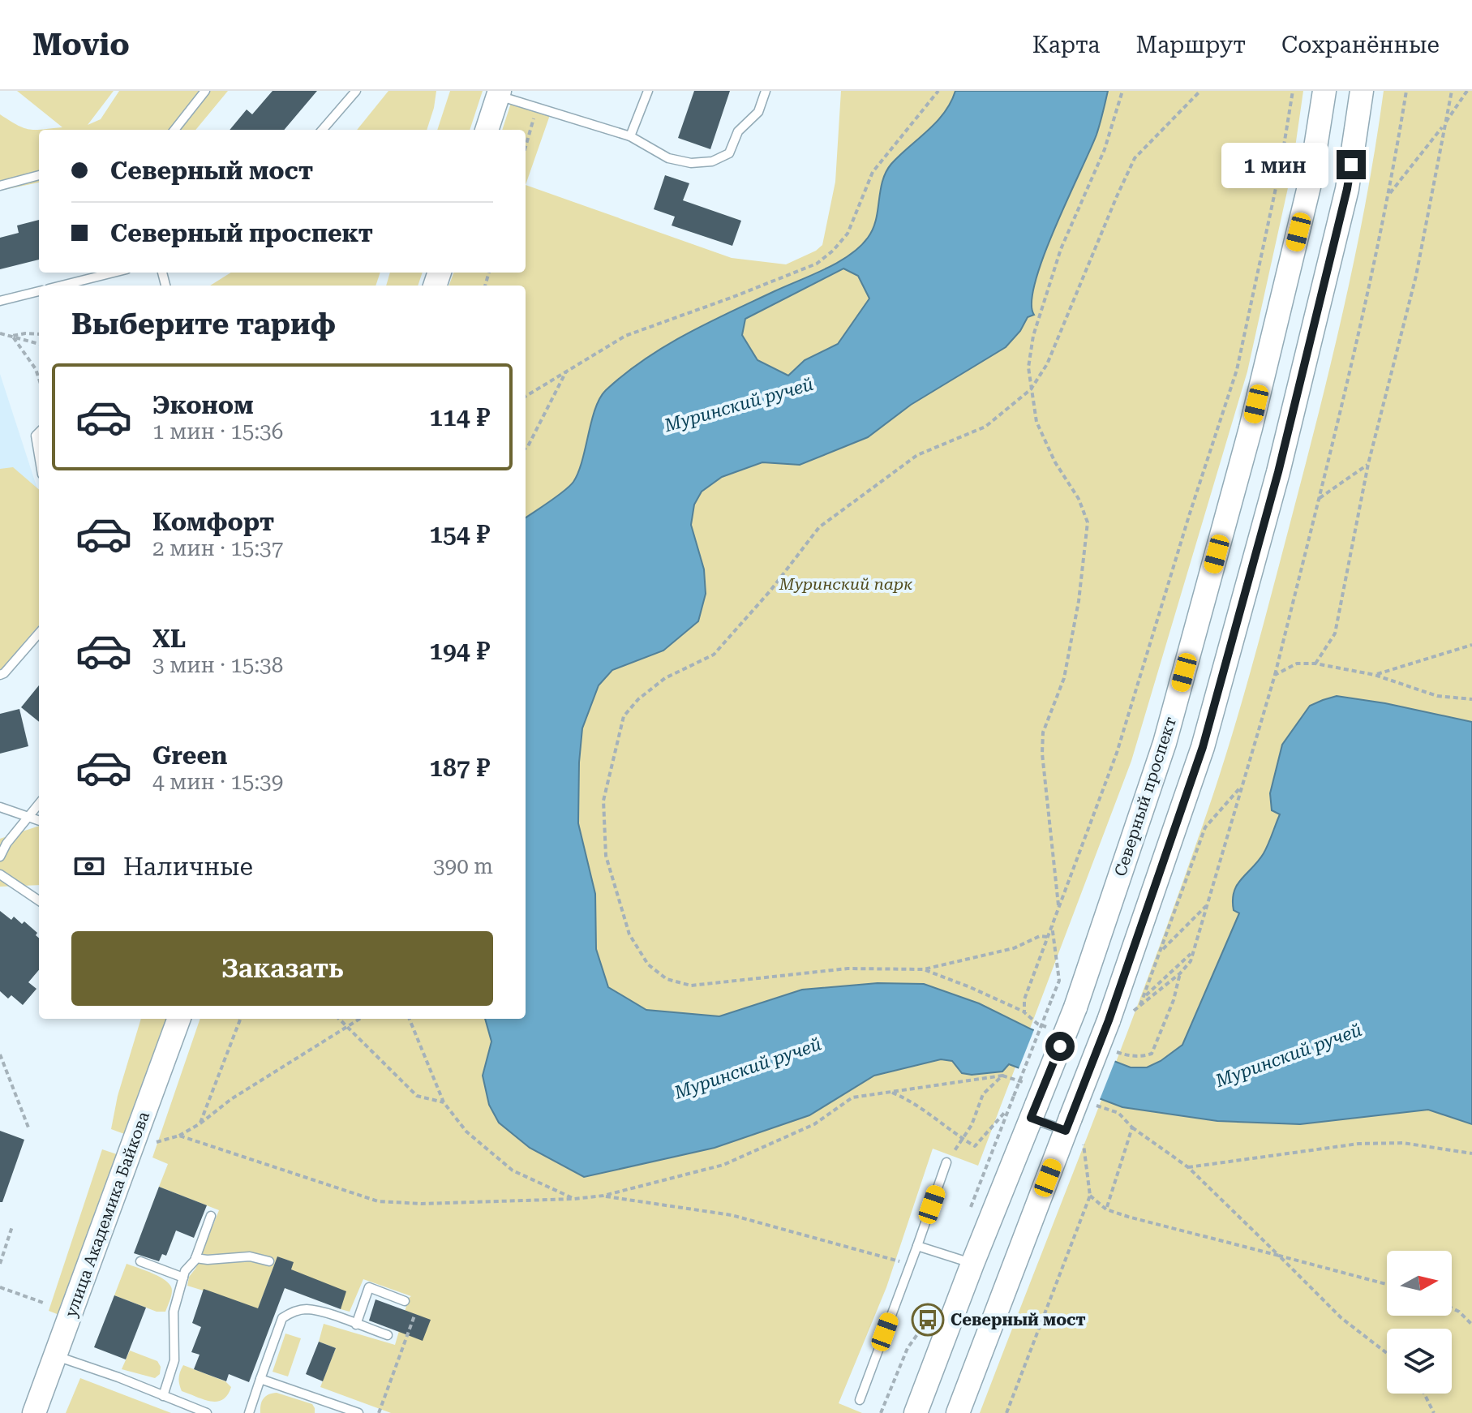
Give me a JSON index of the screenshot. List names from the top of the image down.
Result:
{
  "streets": {
    "main road": ["Северный проспект", "улица Академика Байкова"]
  },
  "water": ["Муринский ручей"],
  "parks": ["Муринский парк"],
  "places": {
    "bus stop": ["Северный мост"]
  },
  "north": "right",
  "page": {
    "header": "Movio",
    "nav": ["Карта", "Маршрут", "Сохранённые"],
    "banner": ["Северный мост", "Северный проспект"],
    "bubble": "1 мин",
    "heading": "Выберите тариф",
    "list": [
      {
        "name": "Эконом",
        "note": "1 мин · 15:36",
        "value": "114 ₽"
      },
      {
        "name": "Комфорт",
        "note": "2 мин · 15:37",
        "value": "154 ₽"
      },
      {
        "name": "XL",
        "note": "3 мин · 15:38",
        "value": "194 ₽"
      },
      {
        "name": "Green",
        "note": "4 мин · 15:39",
        "value": "187 ₽"
      }
    ],
    "pay": ["Наличные", "390 m"],
    "buttons": "Заказать"
  }
}
